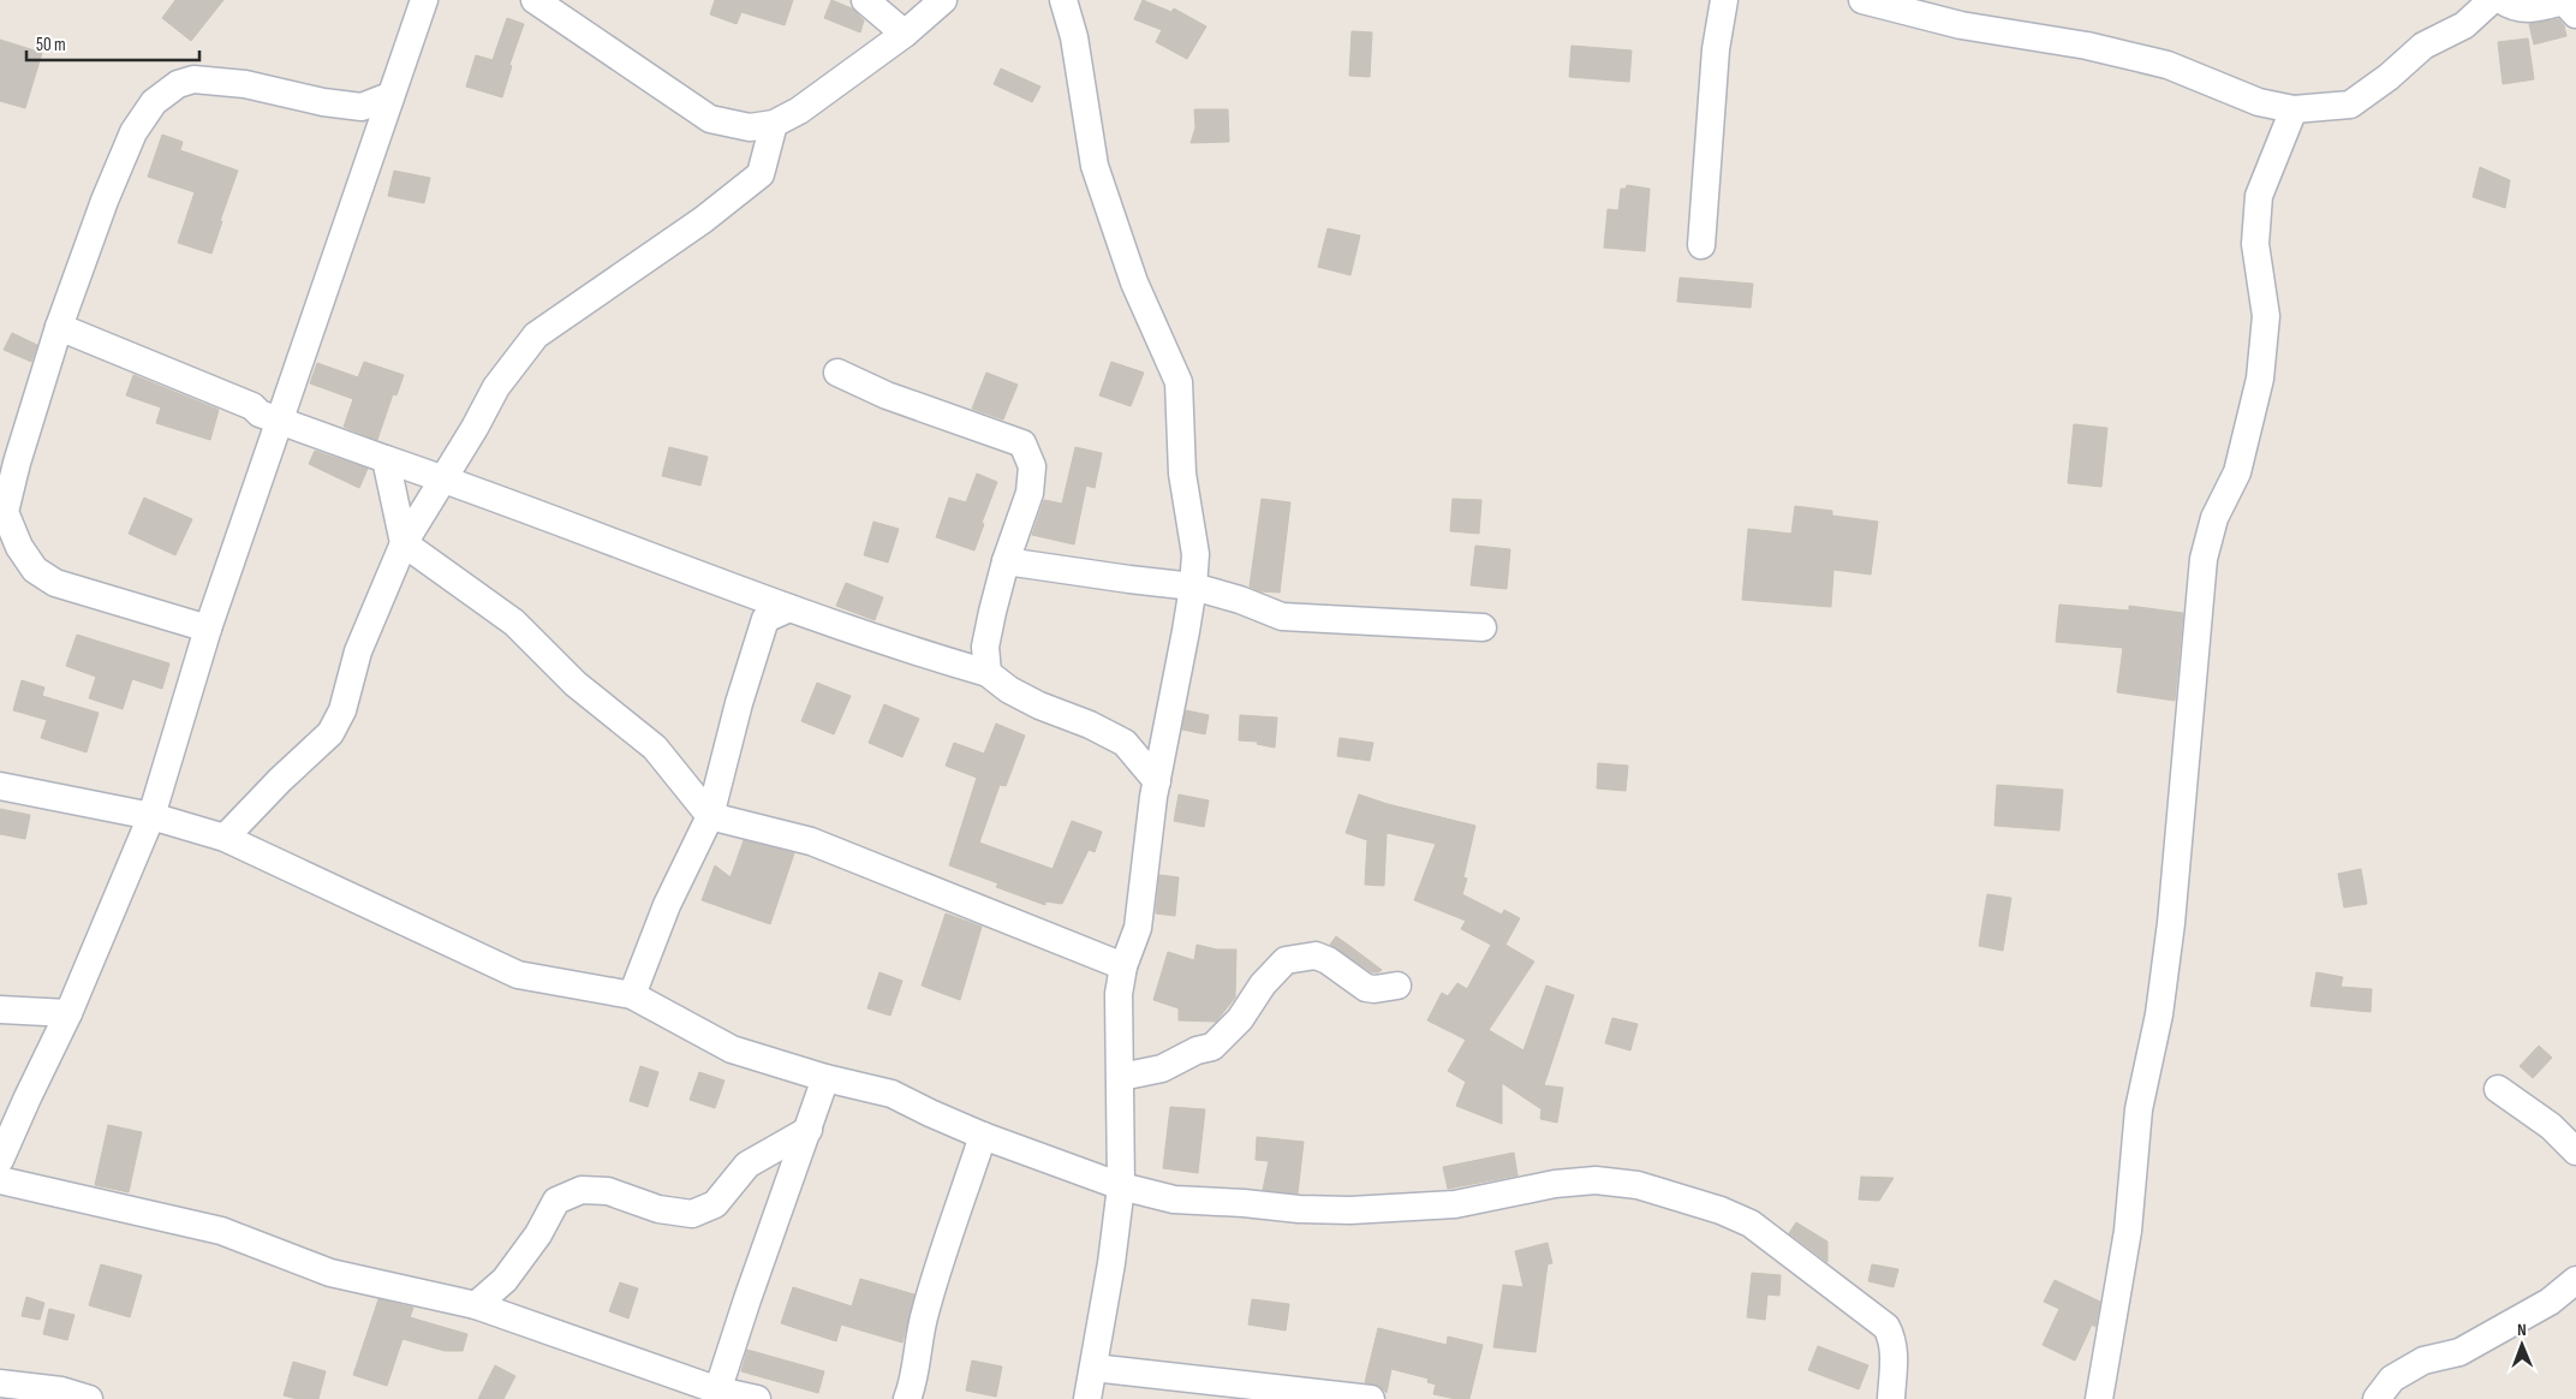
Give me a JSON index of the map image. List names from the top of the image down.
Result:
{
  "scale_bar": "50 m",
  "north": "top"
}
